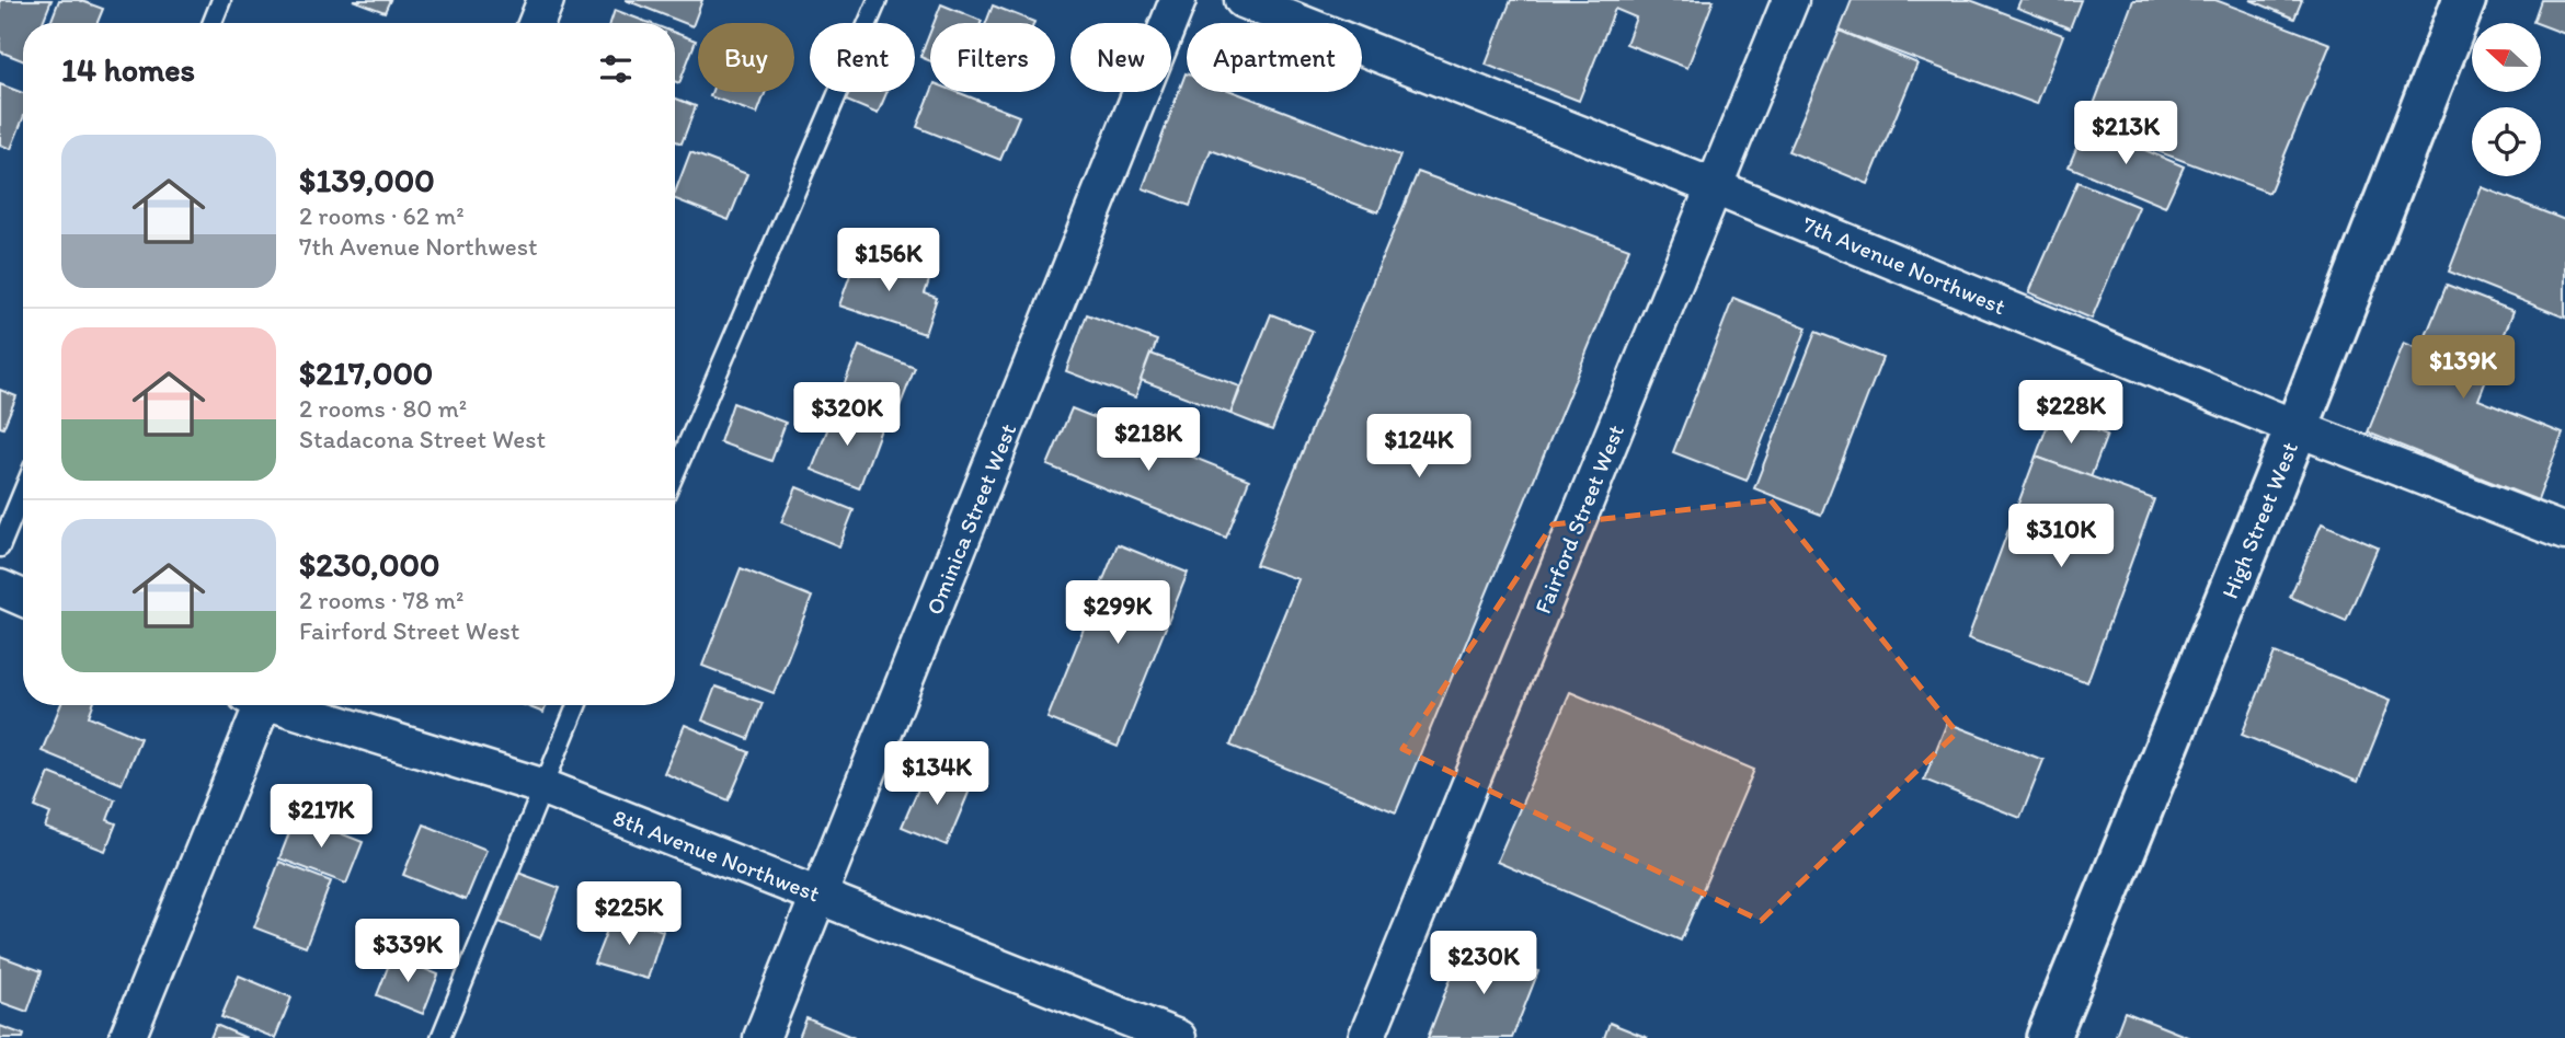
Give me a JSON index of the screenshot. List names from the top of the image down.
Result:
{
  "streets": {
    "main road": ["High Street West"],
    "street": [
      "7th Avenue Northwest",
      "Ominica Street West",
      "Fairford Street West",
      "8th Avenue Northwest"
    ]
  },
  "crossings": [
    ["7th Avenue Northwest", "Fairford Street West"],
    ["7th Avenue Northwest", "High Street West"],
    ["Ominica Street West", "8th Avenue Northwest"]
  ],
  "north": "left",
  "page": {
    "chip": [
      "Buy",
      "Rent",
      "Filters",
      "New",
      "Apartment"
    ],
    "heading": "14 homes",
    "price": [
      "$213K",
      "$156K",
      "$139K",
      "$228K",
      "$320K",
      "$218K",
      "$124K",
      "$310K",
      "$299K",
      "$134K",
      "$217K",
      "$225K",
      "$339K",
      "$230K"
    ],
    "list": [
      {
        "name": "$139,000",
        "note": "2 rooms · 62 m² · 7th Avenue Northwest"
      },
      {
        "name": "$217,000",
        "note": "2 rooms · 80 m² · Stadacona Street West"
      },
      {
        "name": "$230,000",
        "note": "2 rooms · 78 m² · Fairford Street West"
      }
    ]
  }
}
